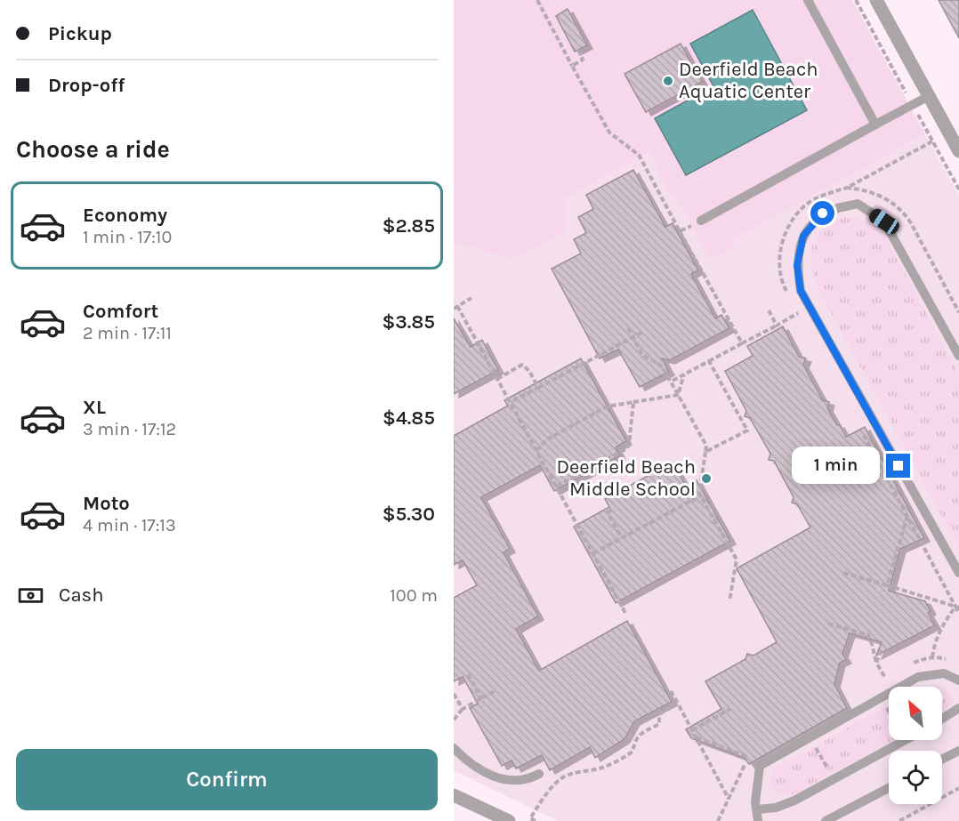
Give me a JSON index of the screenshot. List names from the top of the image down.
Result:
{
  "places": ["Deerfield Beach Aquatic Center", "Deerfield Beach Middle School"],
  "north": "top left",
  "page": {
    "banner": ["Pickup", "Drop-off"],
    "heading": "Choose a ride",
    "list": [
      {
        "name": "Economy",
        "note": "1 min · 17:10",
        "value": "$2.85"
      },
      {
        "name": "Comfort",
        "note": "2 min · 17:11",
        "value": "$3.85"
      },
      {
        "name": "XL",
        "note": "3 min · 17:12",
        "value": "$4.85"
      },
      {
        "name": "Moto",
        "note": "4 min · 17:13",
        "value": "$5.30"
      }
    ],
    "bubble": "1 min",
    "pay": ["Cash", "100 m"],
    "buttons": "Confirm"
  }
}
